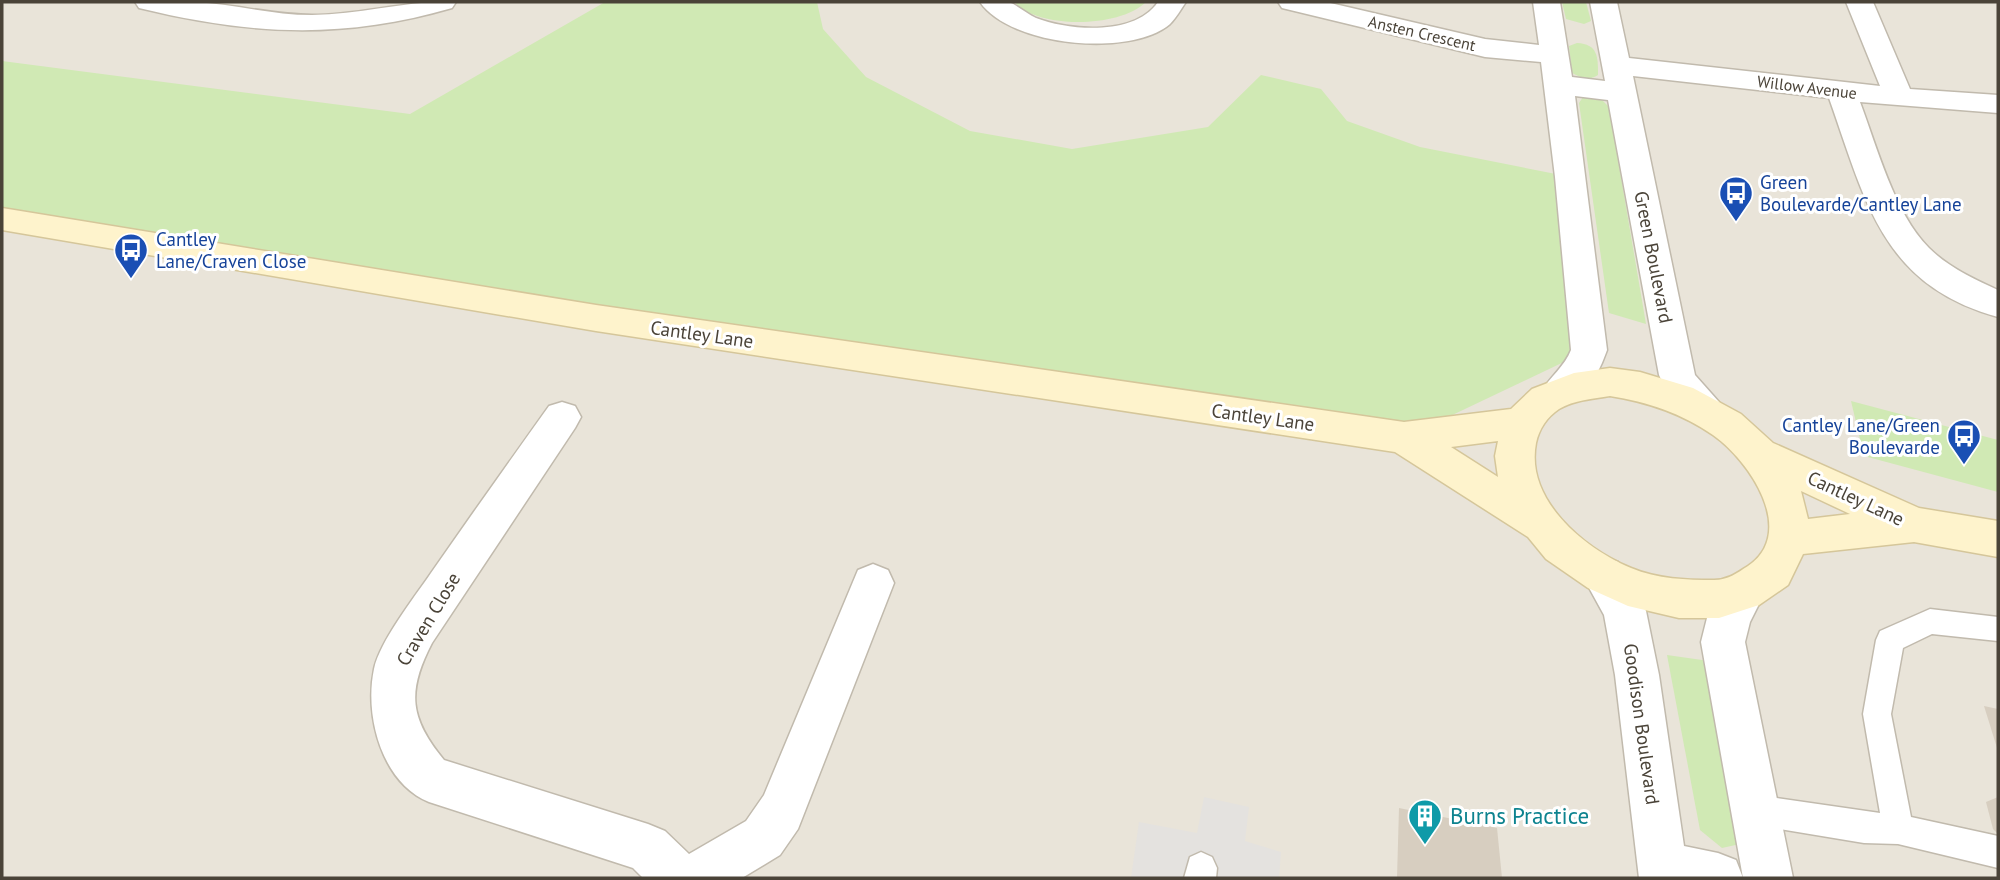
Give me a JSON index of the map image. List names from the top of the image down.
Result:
{
  "streets": {
    "main road": ["Cantley Lane"],
    "street": [
      "Ansten Crescent",
      "Willow Avenue",
      "Green Boulevard",
      "Craven Close",
      "Goodison Boulevard"
    ]
  },
  "crossings": [
    ["Ansten Crescent", "Willow Avenue"],
    ["Ansten Crescent", "Green Boulevard"],
    ["Willow Avenue", "Green Boulevard"],
    ["Green Boulevard", "Cantley Lane"],
    ["Green Boulevard", "Goodison Boulevard"],
    ["Cantley Lane", "Goodison Boulevard"]
  ],
  "places": {
    "bus stop": ["Green Boulevarde/Cantley Lane", "Cantley Lane/Craven Close", "Cantley Lane/Green Boulevarde"],
    "building": ["Burns Practice"]
  }
}
